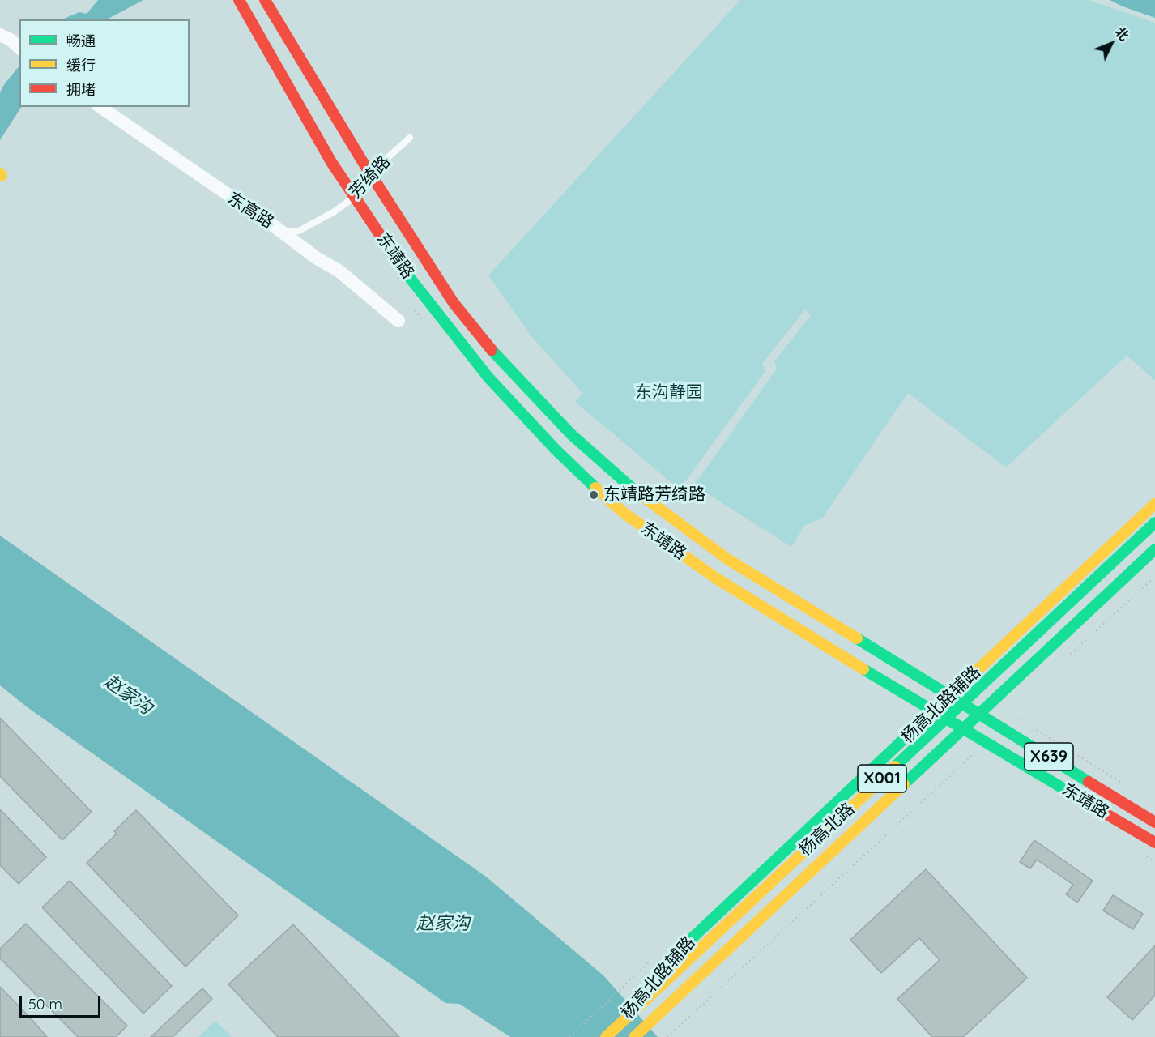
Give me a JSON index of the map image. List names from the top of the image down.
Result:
{
  "streets": {
    "main road": [
      "东靖路",
      "杨高北路辅路",
      "X639",
      "X001",
      "杨高北路"
    ],
    "street": ["东高路"],
    "lane": ["芳绮路"]
  },
  "crossings": [
    ["芳绮路", "东高路"],
    ["芳绮路", "东靖路"],
    ["东靖路", "杨高北路辅路"],
    ["东靖路", "X001"],
    ["杨高北路辅路", "杨高北路"]
  ],
  "water": ["赵家沟"],
  "parks": ["东沟静园"],
  "places": ["东靖路芳绮路"],
  "legend": ["畅通", "缓行", "拥堵"],
  "scale_bar": "50 m",
  "north": "top right"
}
